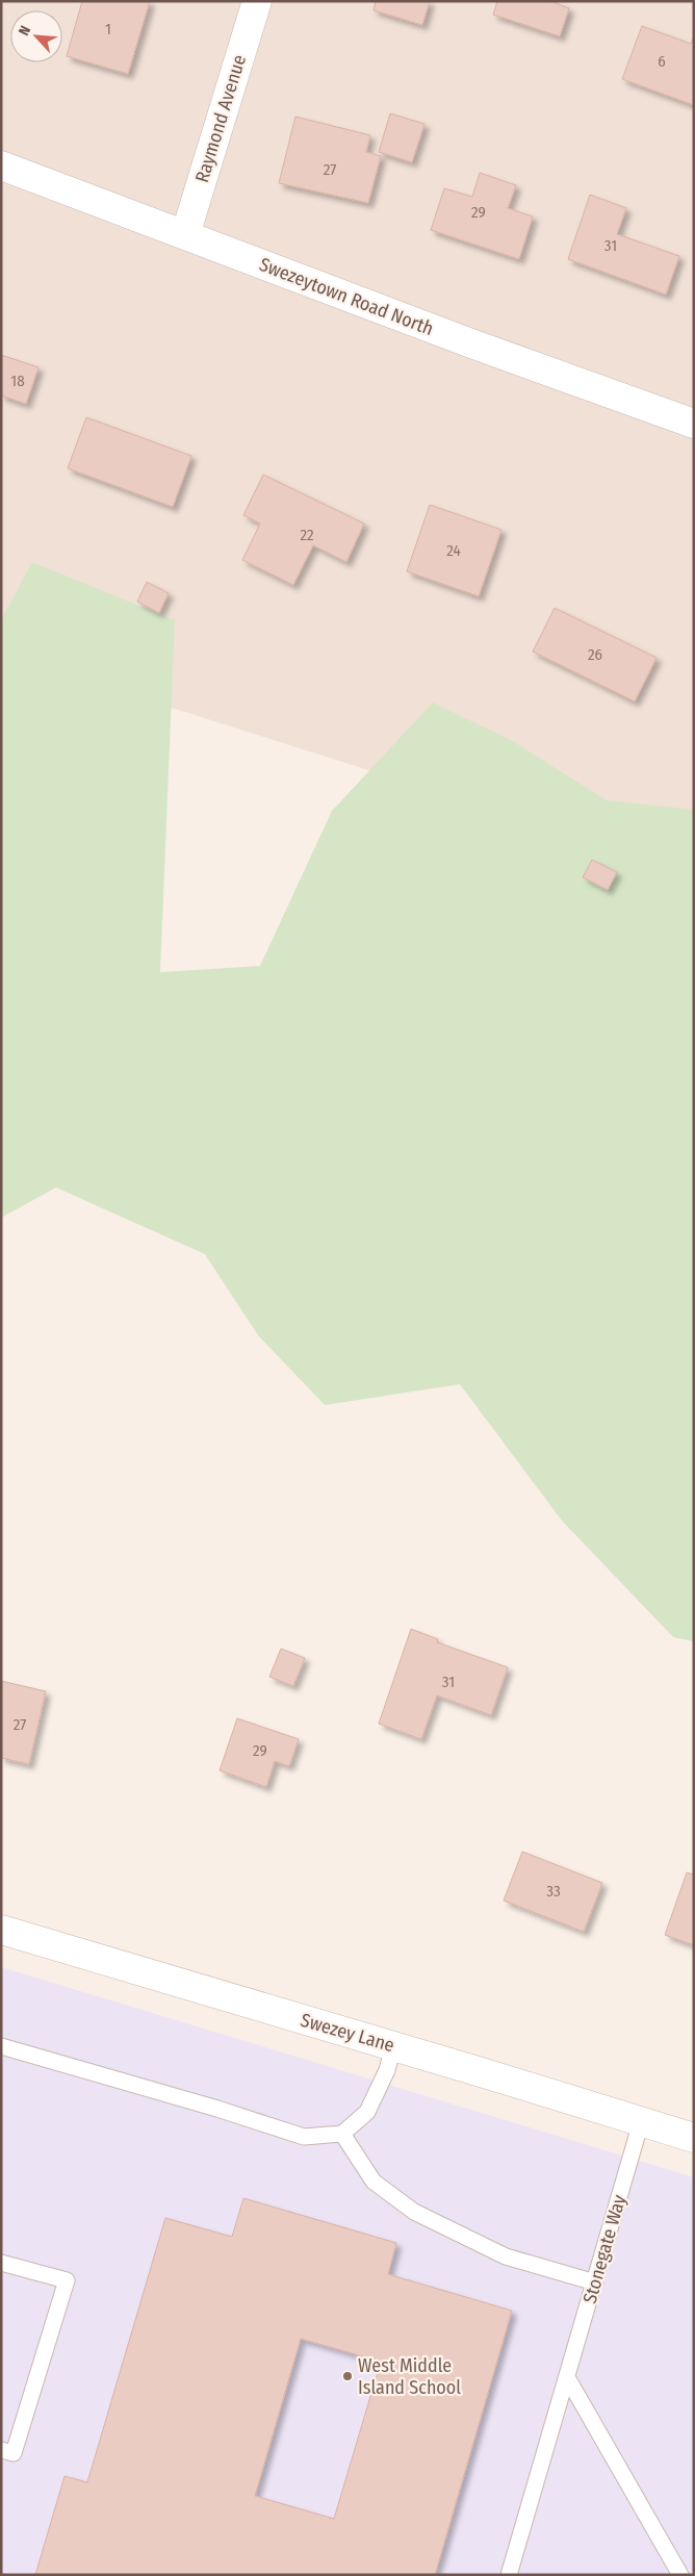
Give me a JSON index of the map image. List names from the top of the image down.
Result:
{
  "streets": {
    "street": ["Raymond Avenue", "Swezeytown Road North", "Swezey Lane"],
    "lane": ["Stonegate Way"]
  },
  "crossings": [
    ["Raymond Avenue", "Swezeytown Road North"],
    ["Swezey Lane", "Stonegate Way"]
  ],
  "places": ["West Middle Island School"],
  "house_numbers": [
    "1",
    "6",
    "27",
    "29",
    "31",
    "18",
    "22",
    "24",
    "26",
    "31",
    "27",
    "29",
    "33"
  ],
  "north": "top left"
}
